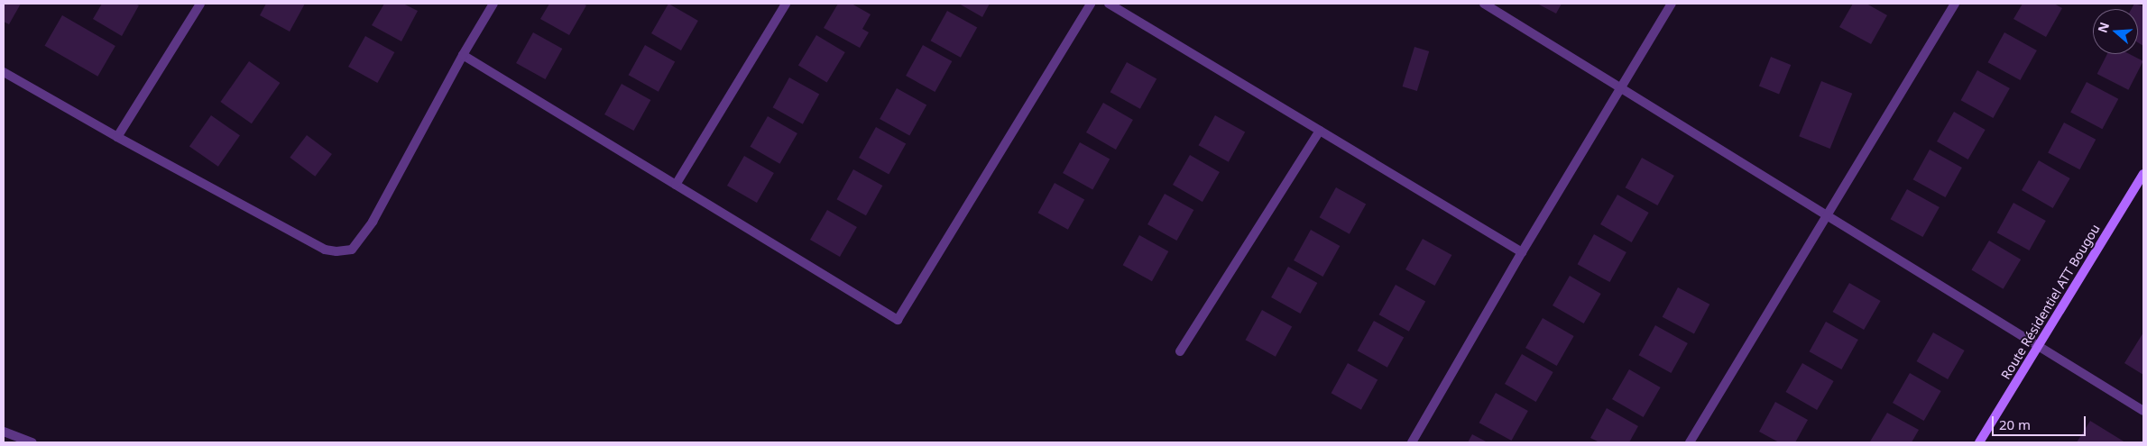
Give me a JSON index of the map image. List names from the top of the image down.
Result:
{
  "streets": {
    "street": ["Route Résidentiel ATT Bougou"]
  },
  "scale_bar": "20 m",
  "north": "left"
}
